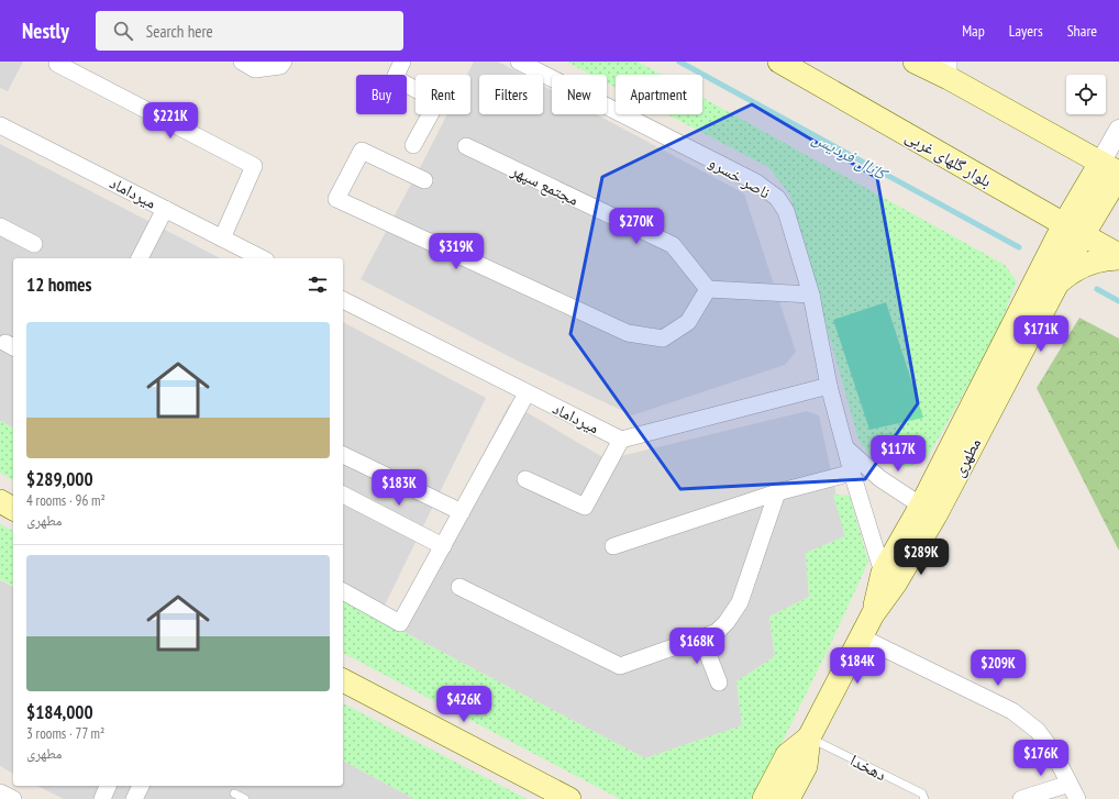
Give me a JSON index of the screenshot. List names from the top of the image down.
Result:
{
  "streets": {
    "main road": ["بلوار گلهای غربی", "مطهری"],
    "street": ["ناصر خسرو", "مجتمع سپهر", "میرداماد"],
    "lane": ["دهخدا"]
  },
  "crossings": [
    ["بلوار گلهای غربی", "مطهری"],
    ["ناصر خسرو", "مطهری"],
    ["مطهری", "دهخدا"]
  ],
  "water": ["کانال فردیس"],
  "page": {
    "header": "Nestly",
    "search": "Search here",
    "nav": ["Map", "Layers", "Share"],
    "chip": [
      "Buy",
      "Rent",
      "Filters",
      "New",
      "Apartment"
    ],
    "price": [
      "$221K",
      "$270K",
      "$319K",
      "$171K",
      "$117K",
      "$183K",
      "$289K",
      "$168K",
      "$184K",
      "$209K",
      "$426K",
      "$176K"
    ],
    "heading": "12 homes",
    "list": [
      {
        "name": "$289,000",
        "note": "4 rooms · 96 m² · مطهری"
      },
      {
        "name": "$184,000",
        "note": "3 rooms · 77 m² · مطهری"
      }
    ]
  }
}
